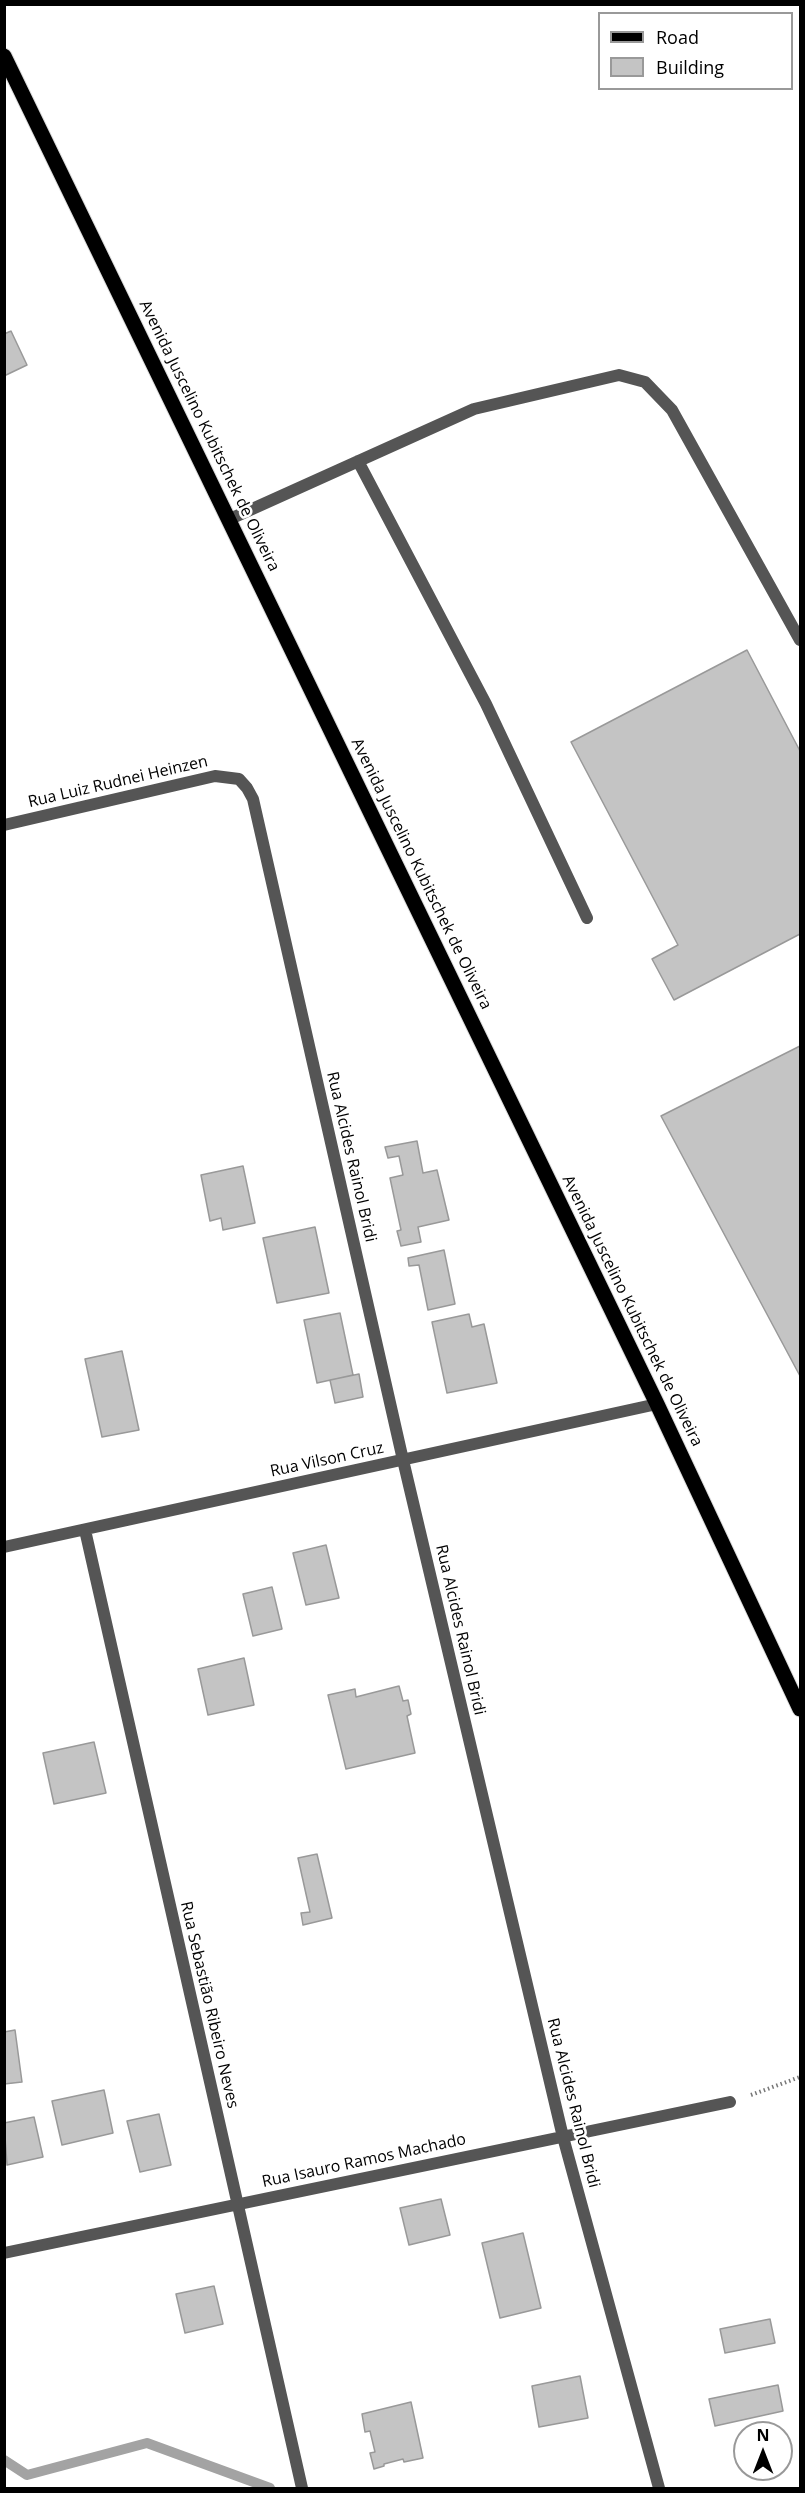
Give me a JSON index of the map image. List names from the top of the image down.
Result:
{
  "streets": {
    "main road": ["Avenida Juscelino Kubitschek de Oliveira"],
    "street": [
      "Rua Luiz Rudnei Heinzen",
      "Rua Alcides Rainol Bridi",
      "Rua Vilson Cruz",
      "Rua Sebastião Ribeiro Neves",
      "Rua Isauro Ramos Machado"
    ]
  },
  "crossings": [
    ["Avenida Juscelino Kubitschek de Oliveira", "Rua Vilson Cruz"],
    ["Rua Luiz Rudnei Heinzen", "Rua Alcides Rainol Bridi"],
    ["Rua Alcides Rainol Bridi", "Rua Vilson Cruz"],
    ["Rua Alcides Rainol Bridi", "Rua Isauro Ramos Machado"],
    ["Rua Vilson Cruz", "Rua Sebastião Ribeiro Neves"],
    ["Rua Sebastião Ribeiro Neves", "Rua Isauro Ramos Machado"]
  ],
  "legend": ["Road", "Building"],
  "north": "top"
}
